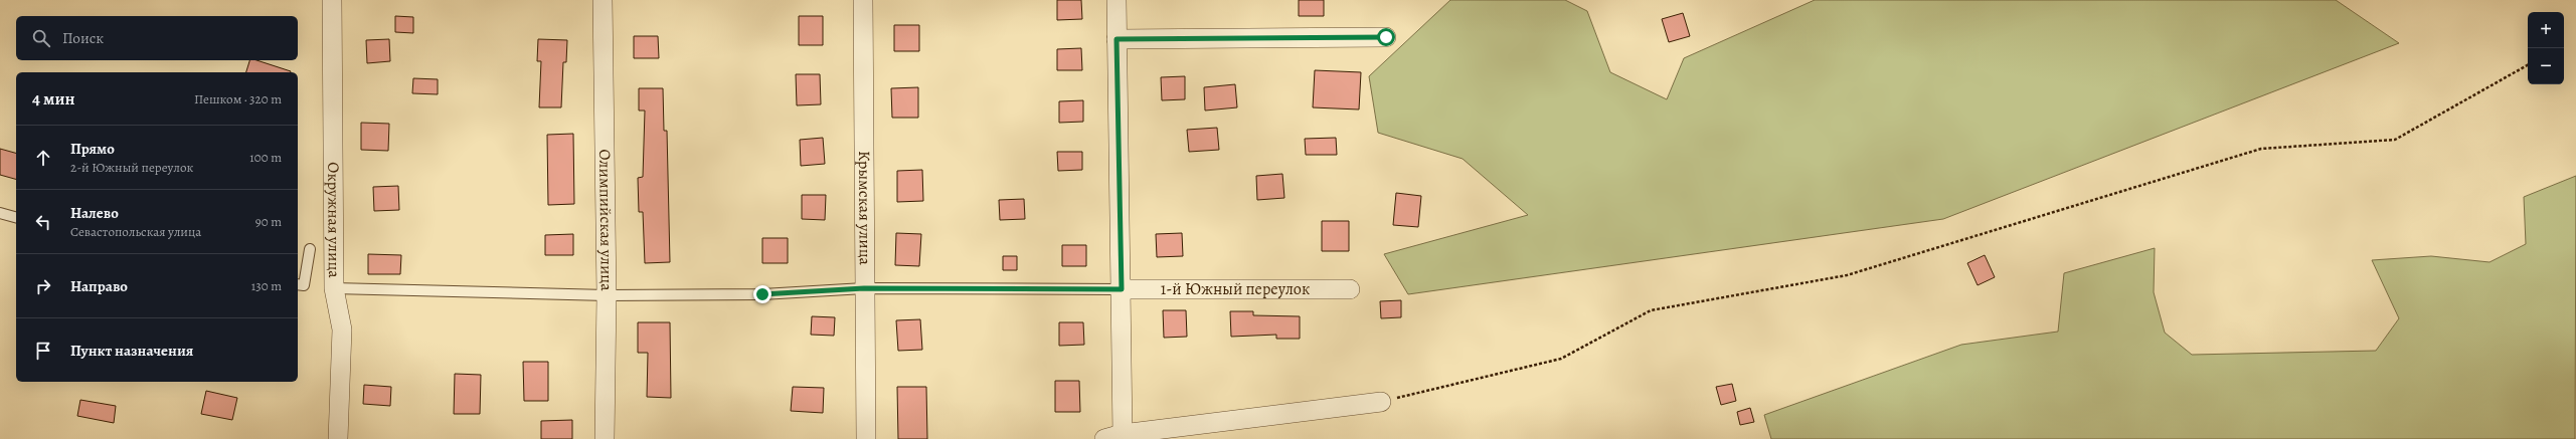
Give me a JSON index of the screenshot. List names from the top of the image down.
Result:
{
  "streets": {
    "street": [
      "Крымская улица",
      "Окружная улица",
      "Олимпийская улица",
      "1-й Южный переулок"
    ]
  },
  "page": {
    "map_buttons": ["+", "−"],
    "search": "Поиск",
    "heading": ["4 мин", "Пешком · 320 m"],
    "list": [
      ["Прямо", "2-й Южный переулок", "100 m"],
      ["Налево", "Севастопольская улица", "90 m"],
      ["Направо", "130 m"],
      "Пункт назначения"
    ]
  }
}
